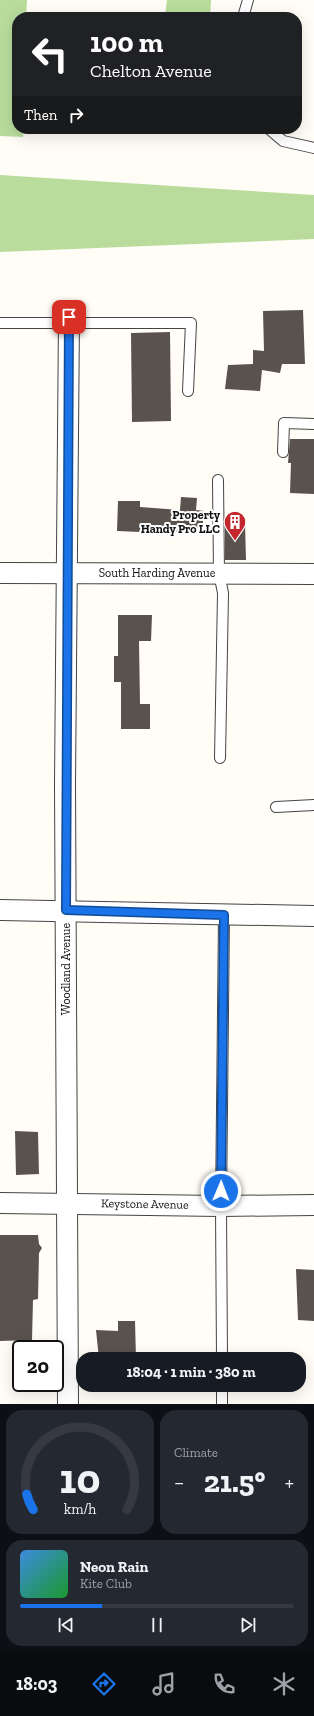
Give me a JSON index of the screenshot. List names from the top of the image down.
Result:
{
  "streets": {
    "street": ["South Harding Avenue", "Woodland Avenue", "Keystone Avenue"]
  },
  "crossings": [
    ["South Harding Avenue", "Woodland Avenue"],
    ["Woodland Avenue", "Keystone Avenue"]
  ],
  "places": {
    "building": ["Property Handy Pro LLC"]
  },
  "page": {
    "turn": ["100 m", "Chelton Avenue"],
    "then": "Then",
    "limit": "20",
    "trip": "18:04 · 1 min · 380 m",
    "tile": "Climate",
    "heat": ["−", "21.5°", "+"],
    "song": ["Neon Rain", "Kite Club"],
    "tabs": "18:03",
    "gauge": ["10", "km/h"]
  }
}
